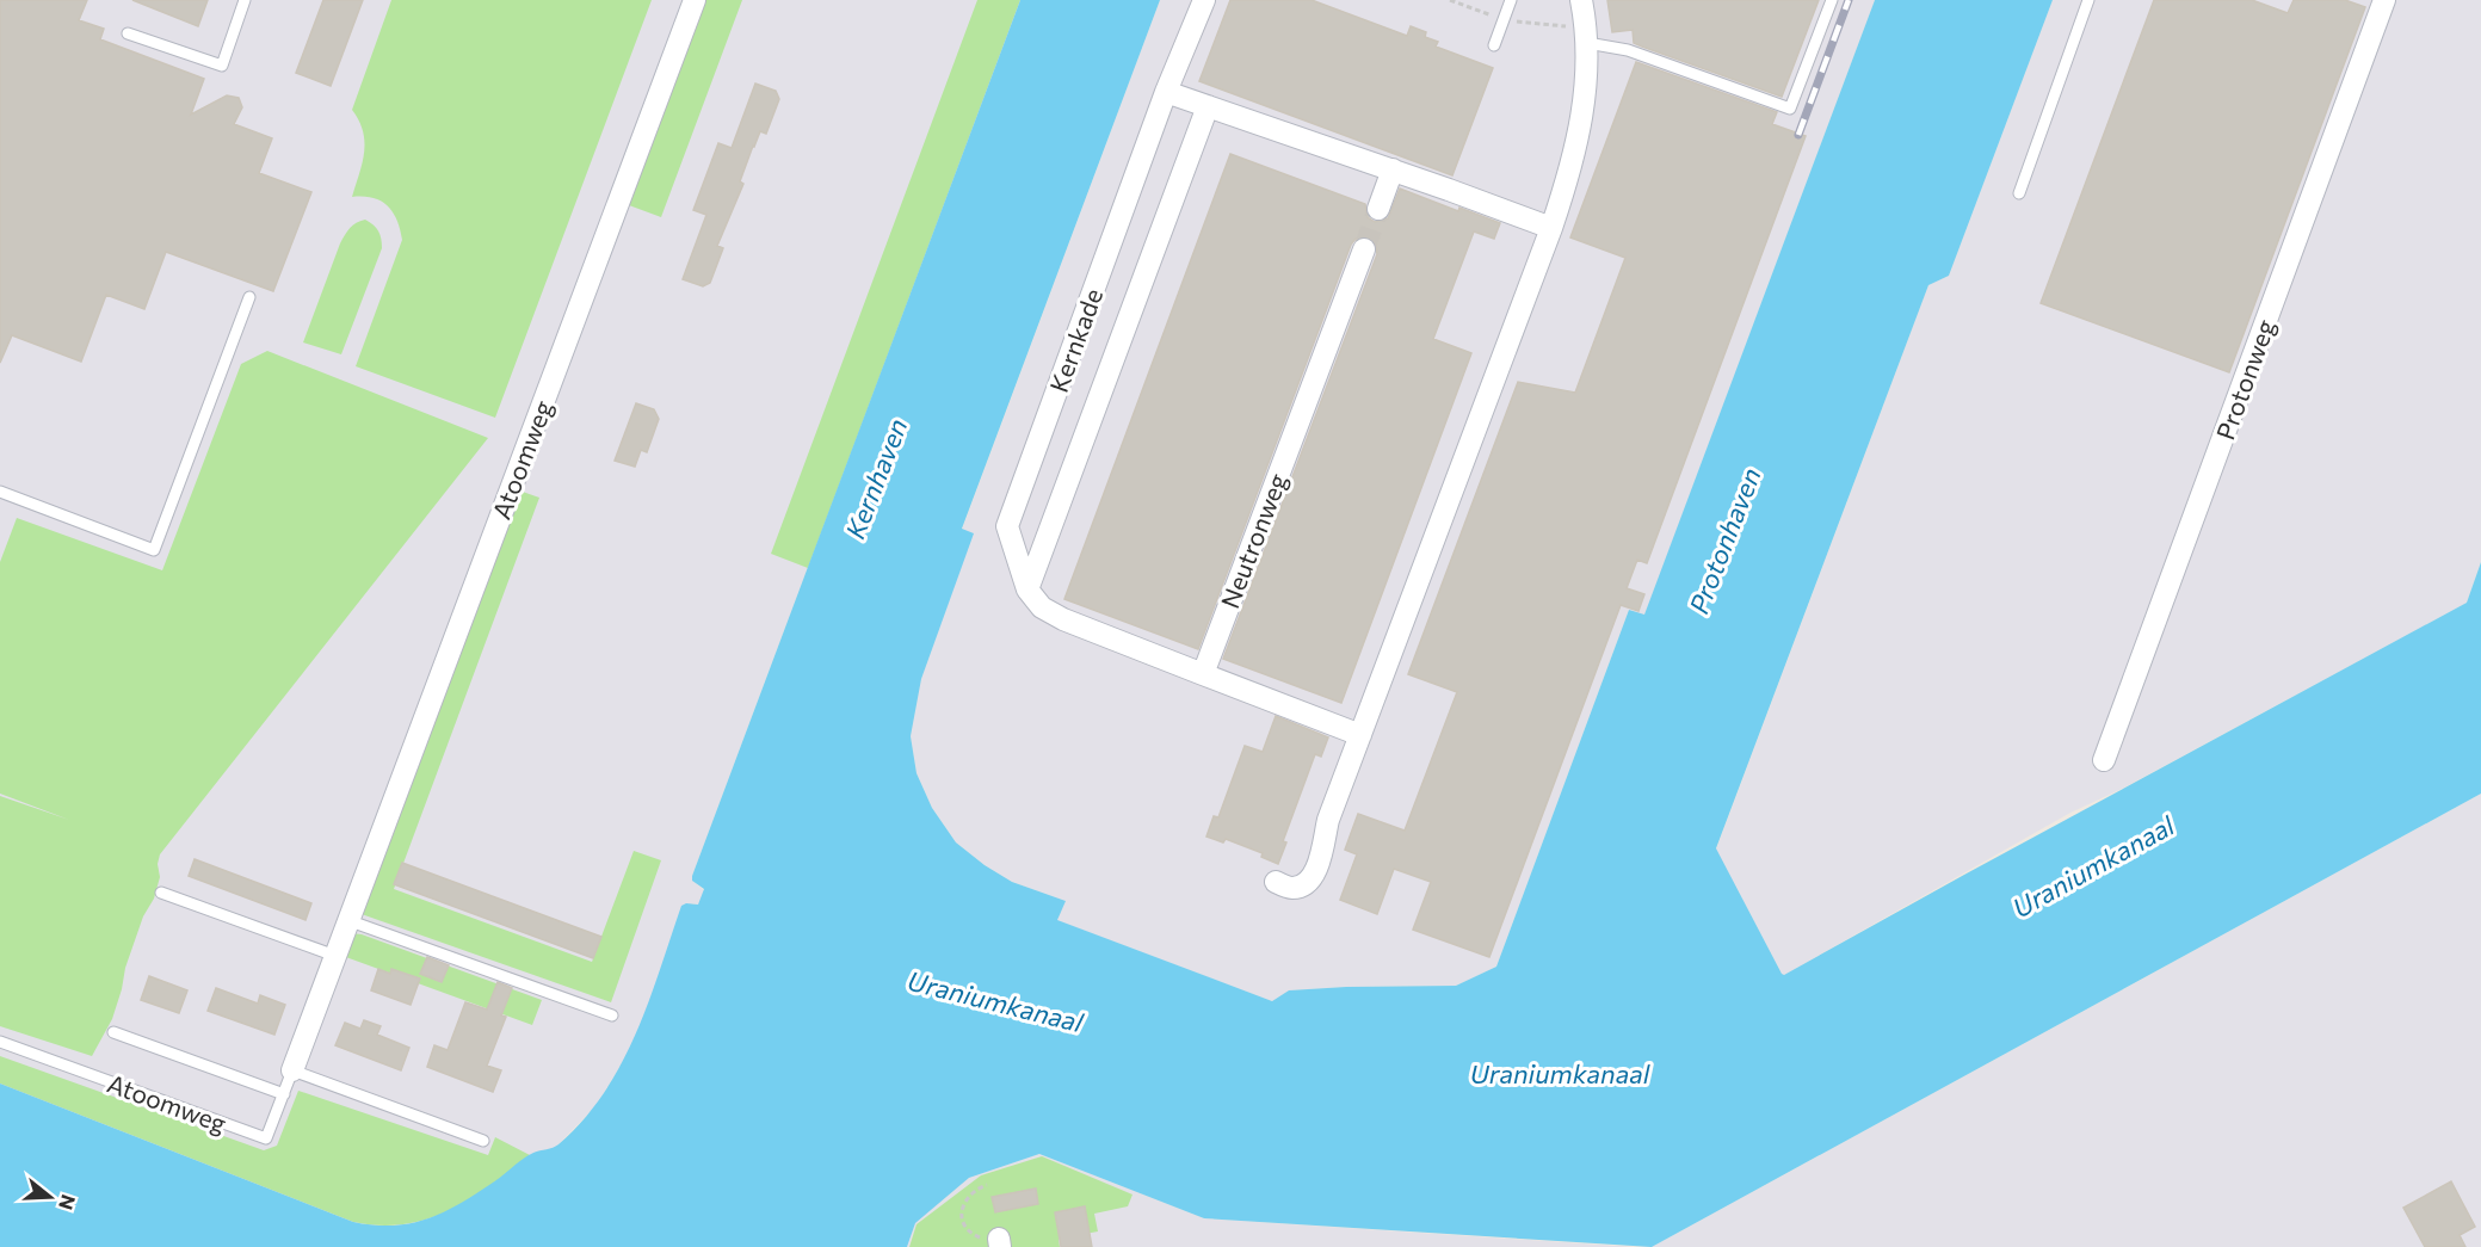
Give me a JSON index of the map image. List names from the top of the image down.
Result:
{
  "streets": {
    "street": [
      "Kernkade",
      "Protonweg",
      "Atoomweg",
      "Neutronweg"
    ]
  },
  "crossings": [
    ["Kernkade", "Neutronweg"]
  ],
  "water": ["Kernhaven", "Protonhaven", "Uraniumkanaal"],
  "north": "right"
}
